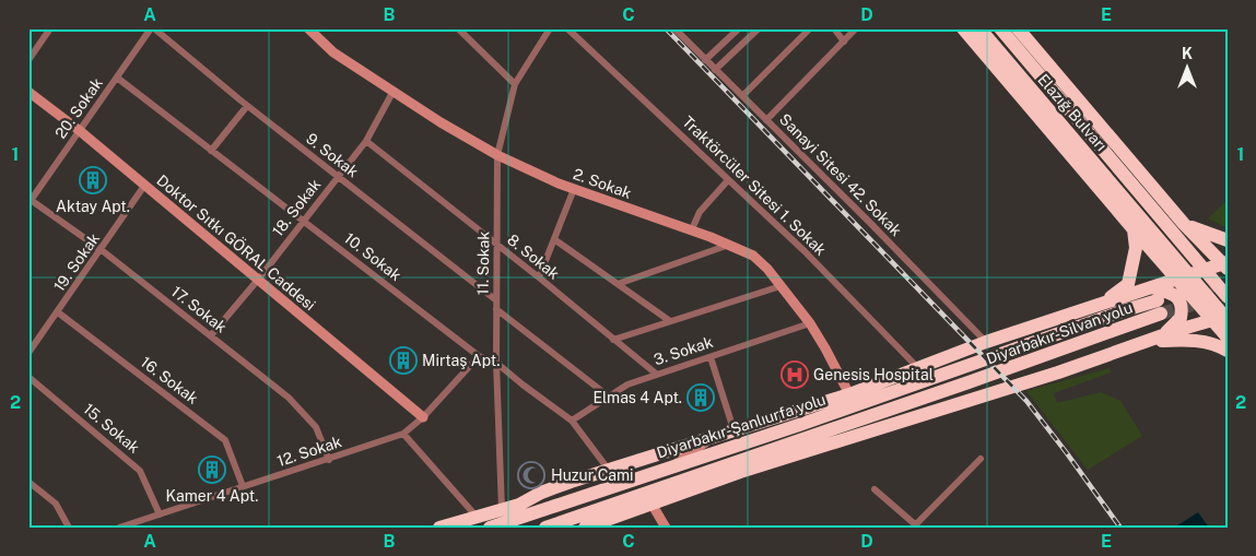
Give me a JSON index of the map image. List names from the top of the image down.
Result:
{
  "streets": {
    "highway": ["Elazığ Bulvarı", "Diyarbakır-Silvan yolu", "Diyarbakır-Şanlıurfa yolu"],
    "street": [
      "20. Sokak",
      "9. Sokak",
      "Sanayi Sitesi 42. Sokak",
      "2. Sokak",
      "Traktörcüler Sitesi 1. Sokak",
      "18. Sokak",
      "Doktor Sıtkı GÖRAL Caddesi",
      "10. Sokak",
      "8. Sokak",
      "19. Sokak",
      "11. Sokak",
      "17. Sokak",
      "3. Sokak",
      "16. Sokak",
      "15. Sokak",
      "12. Sokak"
    ]
  },
  "crossings": [
    ["20. Sokak", "9. Sokak"],
    ["20. Sokak", "Doktor Sıtkı GÖRAL Caddesi"],
    ["20. Sokak", "10. Sokak"],
    ["20. Sokak", "17. Sokak"],
    ["9. Sokak", "18. Sokak"],
    ["9. Sokak", "11. Sokak"],
    ["2. Sokak", "18. Sokak"],
    ["2. Sokak", "11. Sokak"],
    ["2. Sokak", "3. Sokak"],
    ["18. Sokak", "Doktor Sıtkı GÖRAL Caddesi"],
    ["18. Sokak", "10. Sokak"],
    ["18. Sokak", "8. Sokak"],
    ["18. Sokak", "17. Sokak"],
    ["Doktor Sıtkı GÖRAL Caddesi", "19. Sokak"],
    ["Doktor Sıtkı GÖRAL Caddesi", "12. Sokak"],
    ["10. Sokak", "11. Sokak"],
    ["10. Sokak", "3. Sokak"],
    ["10. Sokak", "12. Sokak"],
    ["8. Sokak", "11. Sokak"],
    ["8. Sokak", "3. Sokak"],
    ["19. Sokak", "17. Sokak"],
    ["19. Sokak", "16. Sokak"],
    ["17. Sokak", "12. Sokak"],
    ["Diyarbakır-Silvan yolu", "Diyarbakır-Şanlıurfa yolu"],
    ["16. Sokak", "12. Sokak"],
    ["15. Sokak", "12. Sokak"]
  ],
  "places": {
    "building": [
      "Aktay Apt.",
      "Mirtaş Apt.",
      "Elmas 4 Apt.",
      "Kamer 4 Apt."
    ],
    "hospital": ["Genesis Hospital"],
    "mosque": ["Huzur Cami"]
  },
  "north": "top",
  "grid": {
    "columns": [
      "A",
      "B",
      "C",
      "D",
      "E"
    ],
    "rows": ["1", "2"]
  }
}
